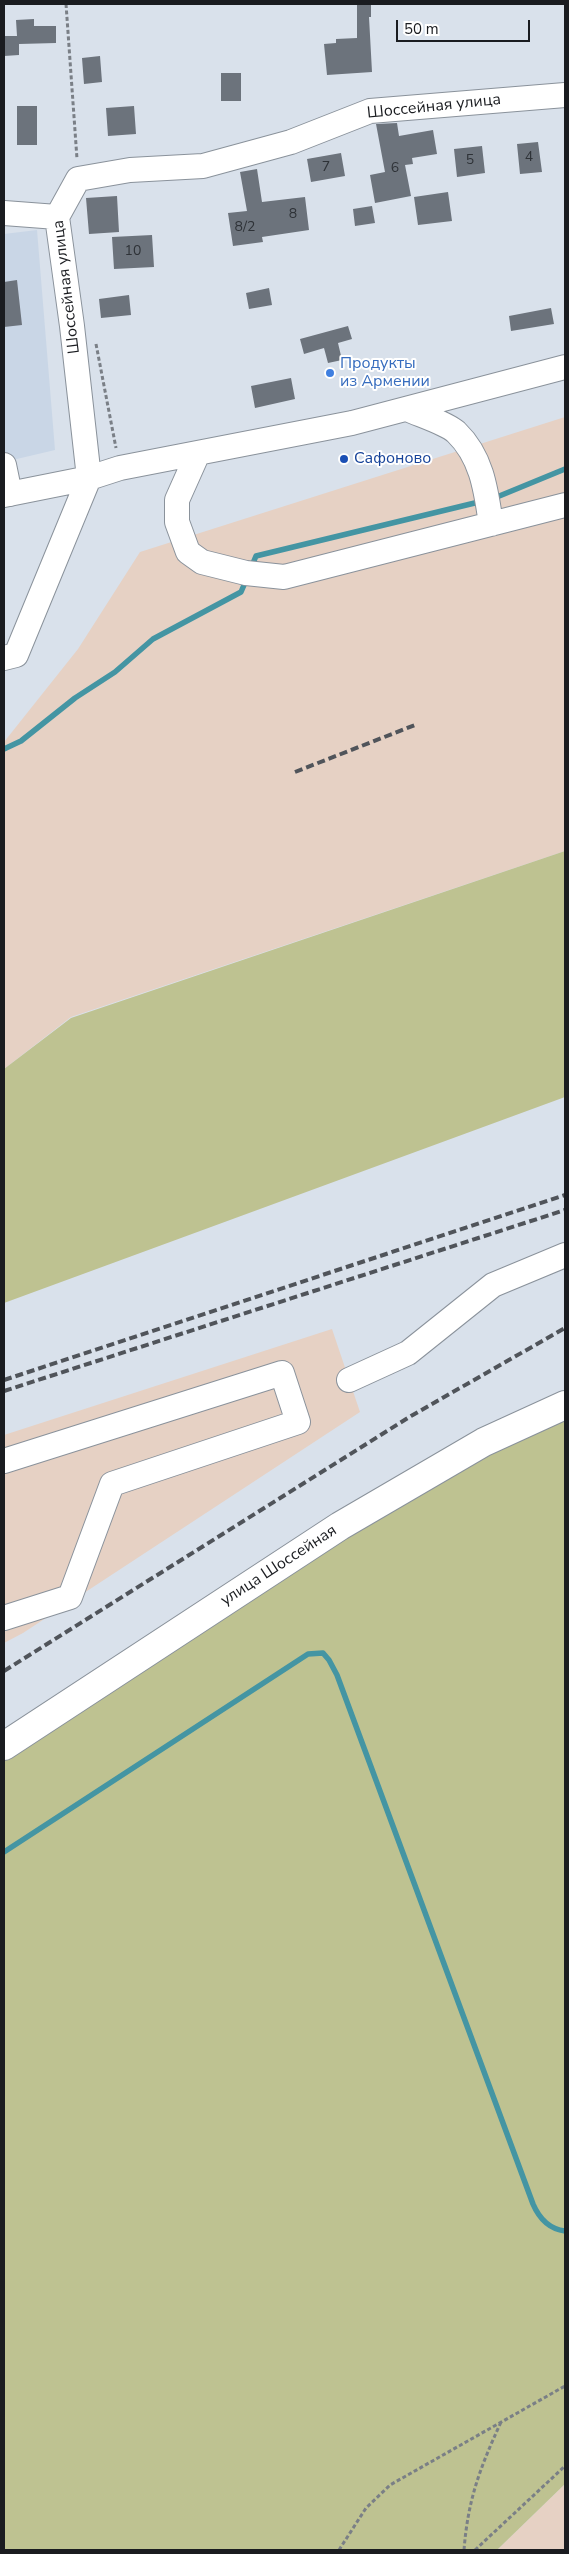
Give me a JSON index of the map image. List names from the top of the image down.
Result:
{
  "streets": {
    "main road": ["улица Шоссейная"],
    "street": ["Шоссейная улица"]
  },
  "places": ["Продукты из Армении", "Сафоново"],
  "house_numbers": [
    "4",
    "5",
    "7",
    "6",
    "8",
    "8/2",
    "10"
  ],
  "scale_bar": "50 m"
}
